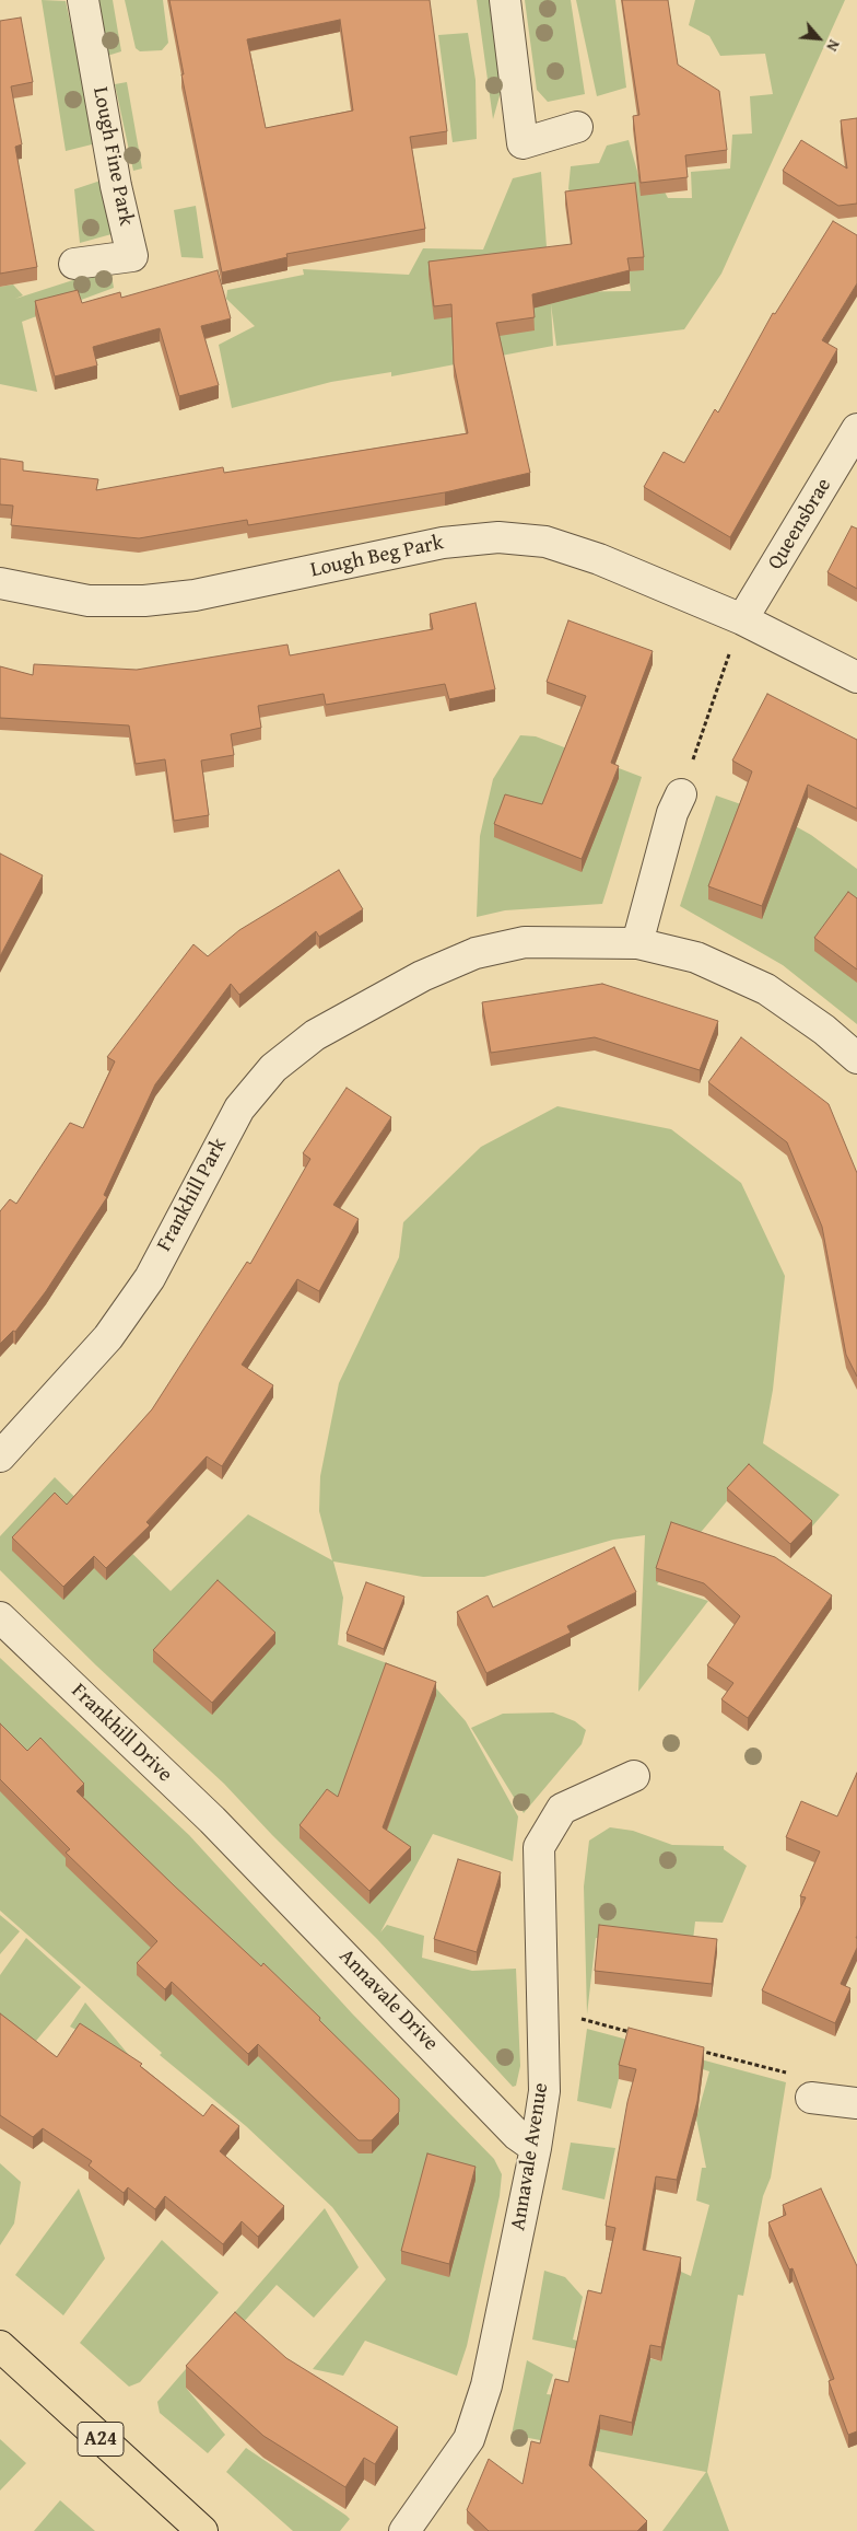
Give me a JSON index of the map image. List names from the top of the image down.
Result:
{
  "streets": {
    "highway": ["A24"],
    "street": [
      "Lough Fine Park",
      "Queensbrae",
      "Lough Beg Park",
      "Frankhill Park",
      "Frankhill Drive",
      "Annavale Drive",
      "Annavale Avenue"
    ]
  },
  "crossings": [
    ["Queensbrae", "Lough Beg Park"],
    ["Frankhill Drive", "Annavale Drive"],
    ["Annavale Drive", "Annavale Avenue"]
  ],
  "north": "bottom right"
}
